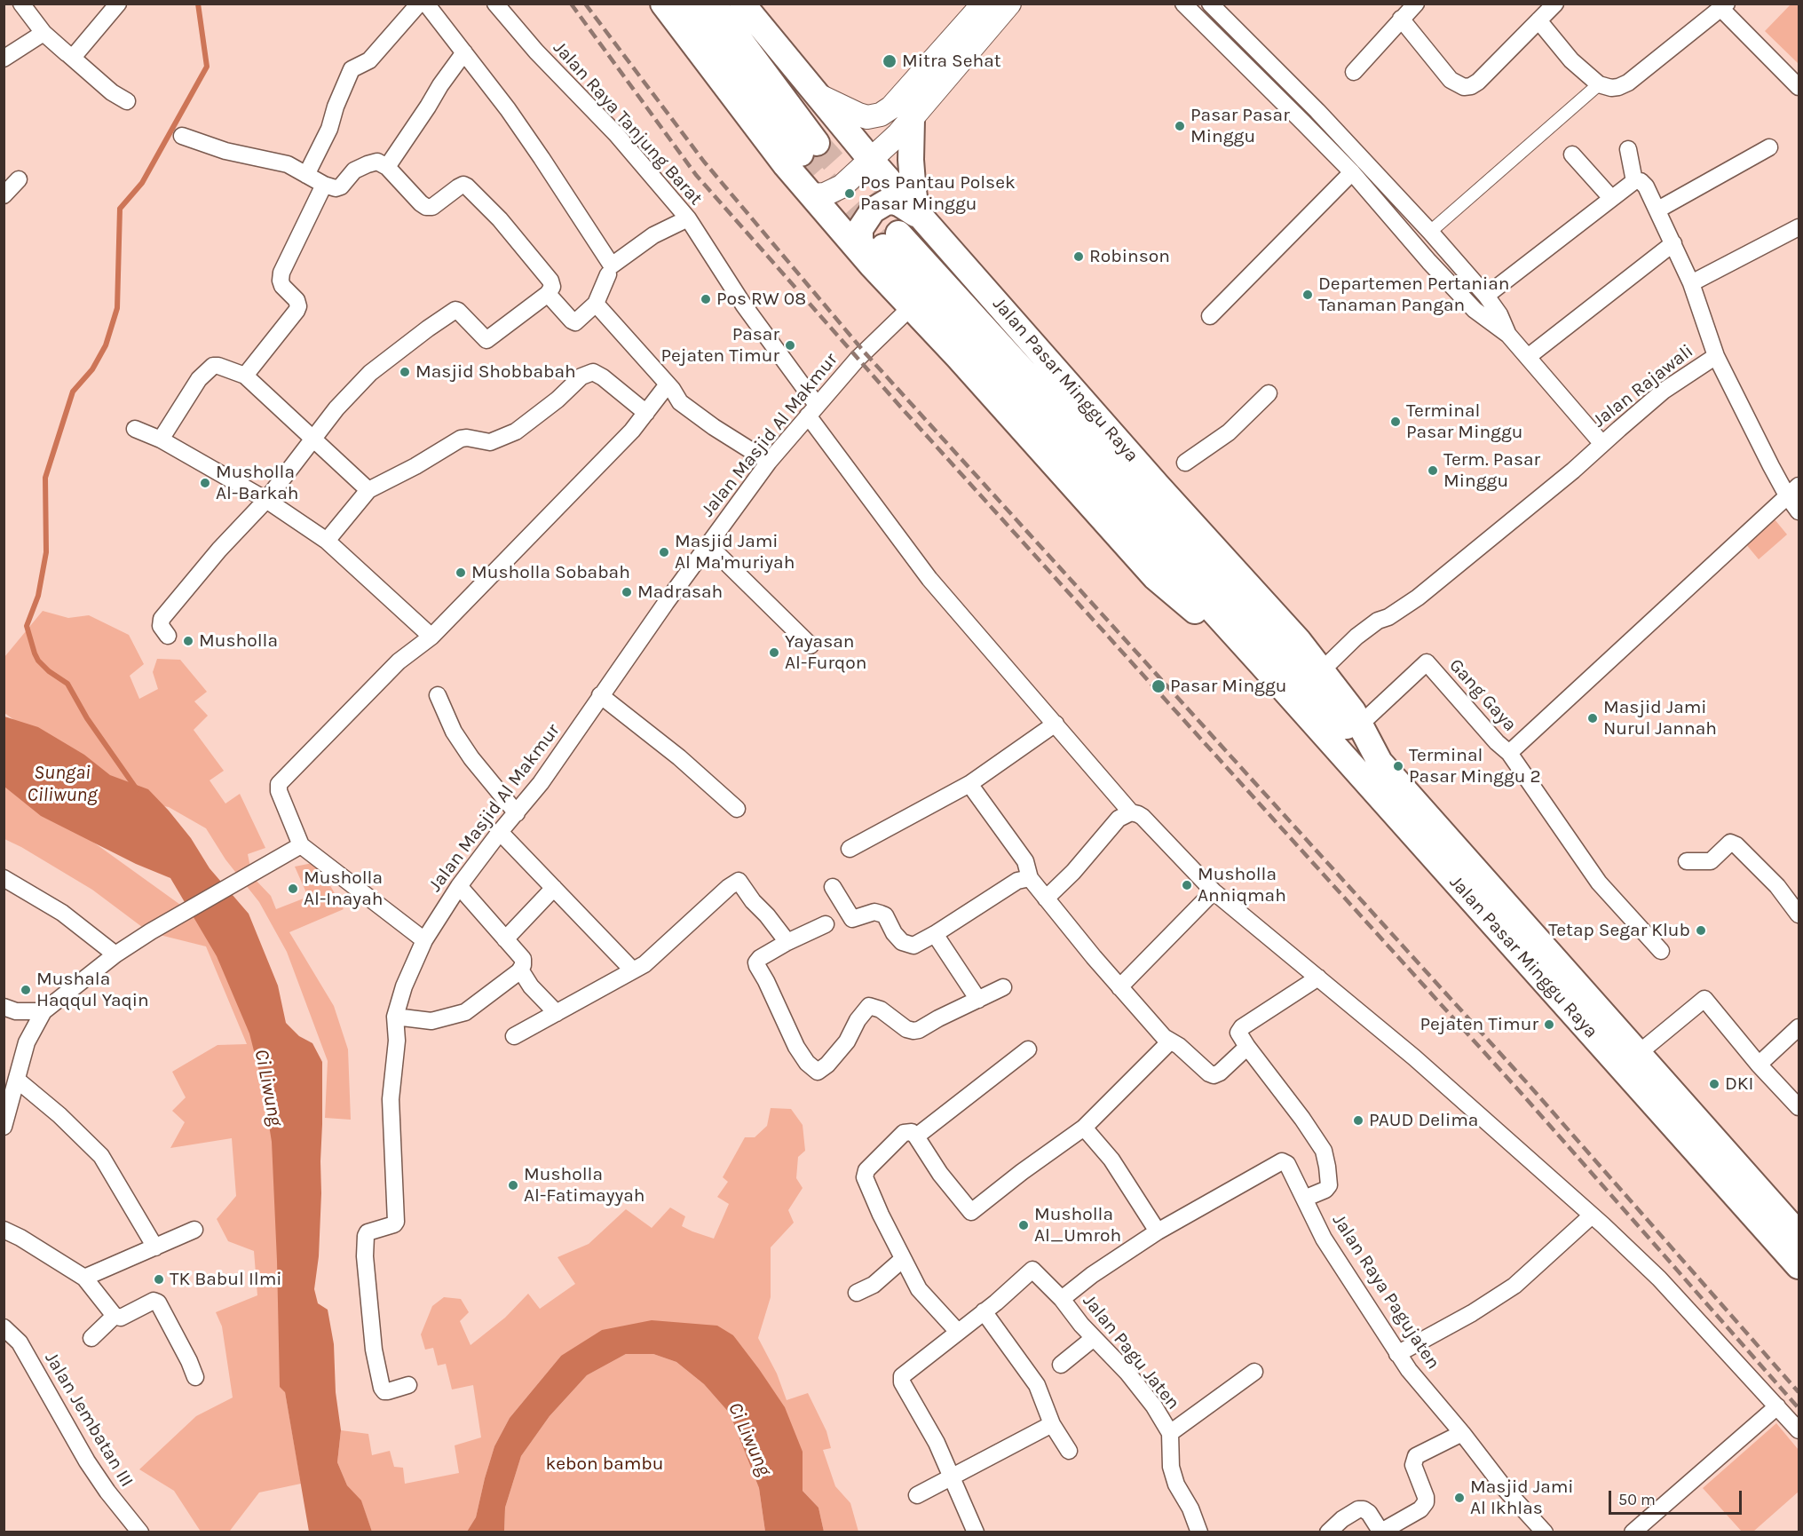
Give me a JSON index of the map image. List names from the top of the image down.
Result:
{
  "streets": {
    "main road": ["Jalan Pasar Minggu Raya"],
    "street": [
      "Jalan Raya Tanjung Barat",
      "Jalan Rajawali",
      "Jalan Masjid Al Makmur",
      "Gang Gaya",
      "Jalan Raya Pagujaten",
      "Jalan Pagu Jaten",
      "Jalan Jembatan III"
    ]
  },
  "crossings": [
    ["Jalan Raya Tanjung Barat", "Jalan Masjid Al Makmur"],
    ["Jalan Pasar Minggu Raya", "Jalan Rajawali"],
    ["Jalan Pasar Minggu Raya", "Jalan Masjid Al Makmur"],
    ["Jalan Pasar Minggu Raya", "Gang Gaya"],
    ["Jalan Raya Pagujaten", "Jalan Pagu Jaten"]
  ],
  "water": ["Sungai Ciliwung", "Ci Liwung"],
  "parks": ["kebon bambu"],
  "places": [
    "Mitra Sehat",
    "Pasar Pasar Minggu",
    "Pos Pantau Polsek Pasar Minggu",
    "Robinson",
    "Departemen Pertanian Tanaman Pangan",
    "Pos RW 08",
    "Pasar Pejaten Timur",
    "Masjid Shobbabah",
    "Terminal Pasar Minggu",
    "Term. Pasar Minggu",
    "Musholla Al-Barkah",
    "Masjid Jami Al Ma'muriyah",
    "Musholla Sobabah",
    "Madrasah",
    "Musholla",
    "Yayasan Al-Furqon",
    "Pasar Minggu",
    "Masjid Jami Nurul Jannah",
    "Terminal Pasar Minggu 2",
    "Musholla Anniqmah",
    "Musholla Al-Inayah",
    "Tetap Segar Klub",
    "Mushala Haqqul Yaqin",
    "Pejaten Timur",
    "DKI",
    "PAUD Delima",
    "Musholla Al-Fatimayyah",
    "Musholla Al_Umroh",
    "TK Babul Ilmi",
    "Masjid Jami Al Ikhlas"
  ],
  "scale_bar": "50 m"
}
